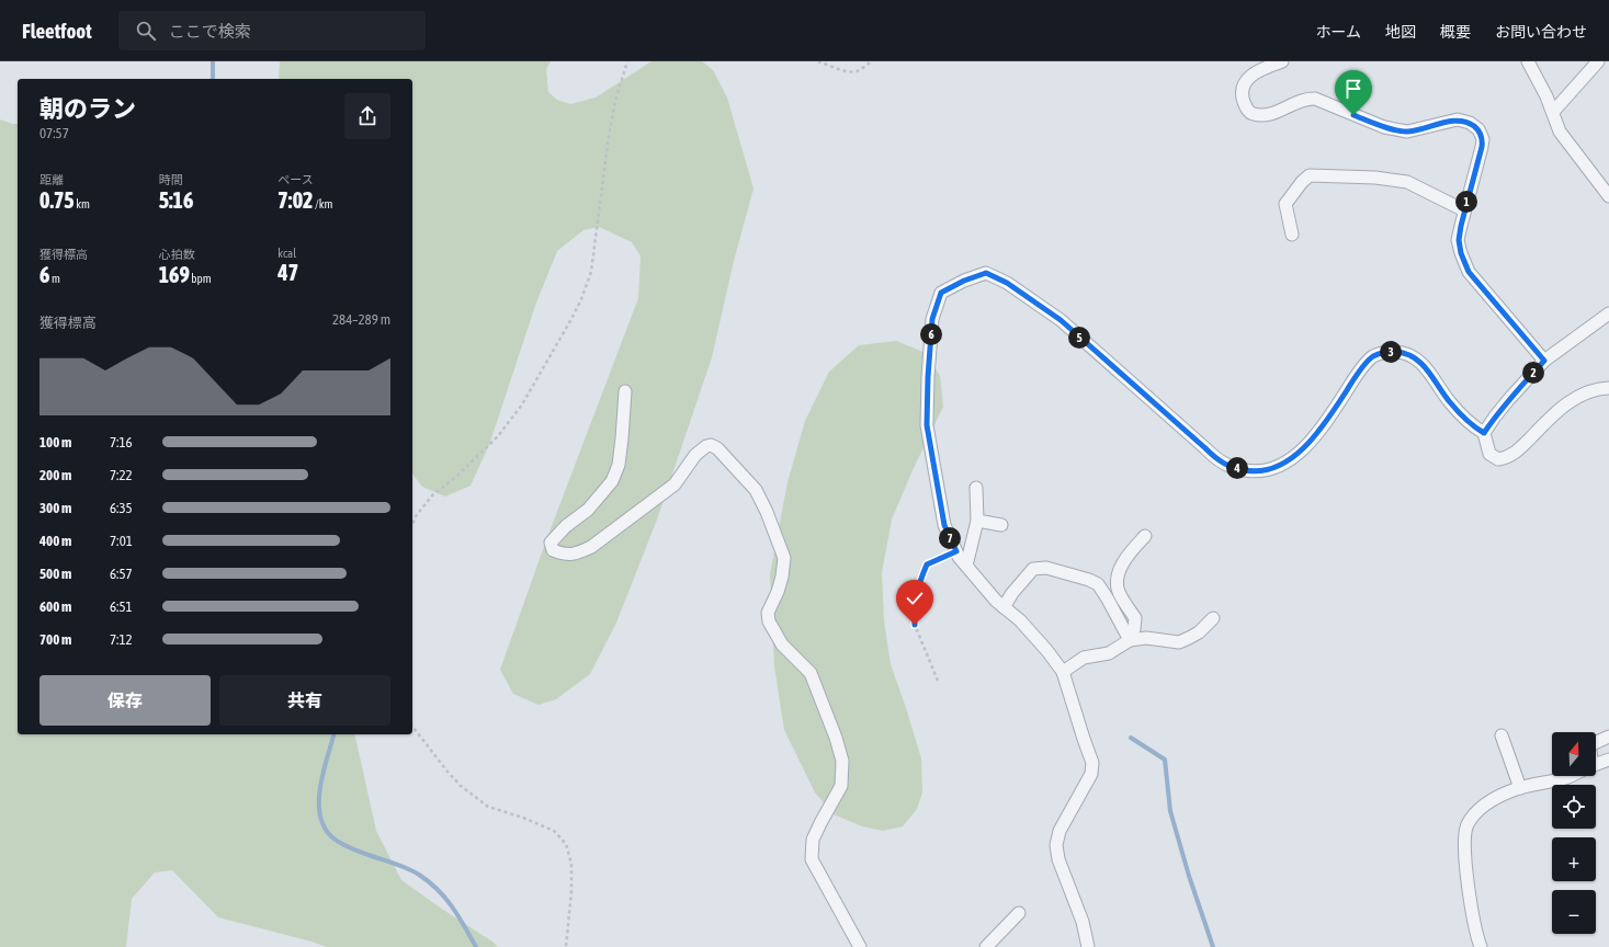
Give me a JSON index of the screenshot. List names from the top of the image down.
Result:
{
  "north": "top",
  "page": {
    "header": "Fleetfoot",
    "search": "ここで検索",
    "nav": [
      "ホーム",
      "地図",
      "概要",
      "お問い合わせ"
    ],
    "heading": ["朝のラン", "07:57"],
    "stats": [
      ["距離", "0.75 km"],
      ["時間", "5:16"],
      ["ペース", "7:02 /km"],
      ["獲得標高", "6 m"],
      ["心拍数", "169 bpm"],
      ["kcal", "47"]
    ],
    "pins": [
      "1",
      "6",
      "5",
      "3",
      "2",
      "4",
      "7"
    ],
    "chart": ["獲得標高", "284–289 m"],
    "list": [
      {
        "name": "100 m",
        "note": "7:16"
      },
      {
        "name": "200 m",
        "note": "7:22"
      },
      {
        "name": "300 m",
        "note": "6:35"
      },
      {
        "name": "400 m",
        "note": "7:01"
      },
      {
        "name": "500 m",
        "note": "6:57"
      },
      {
        "name": "600 m",
        "note": "6:51"
      },
      {
        "name": "700 m",
        "note": "7:12"
      }
    ],
    "buttons": ["保存", "共有"],
    "map_buttons": ["+", "−"]
  }
}
